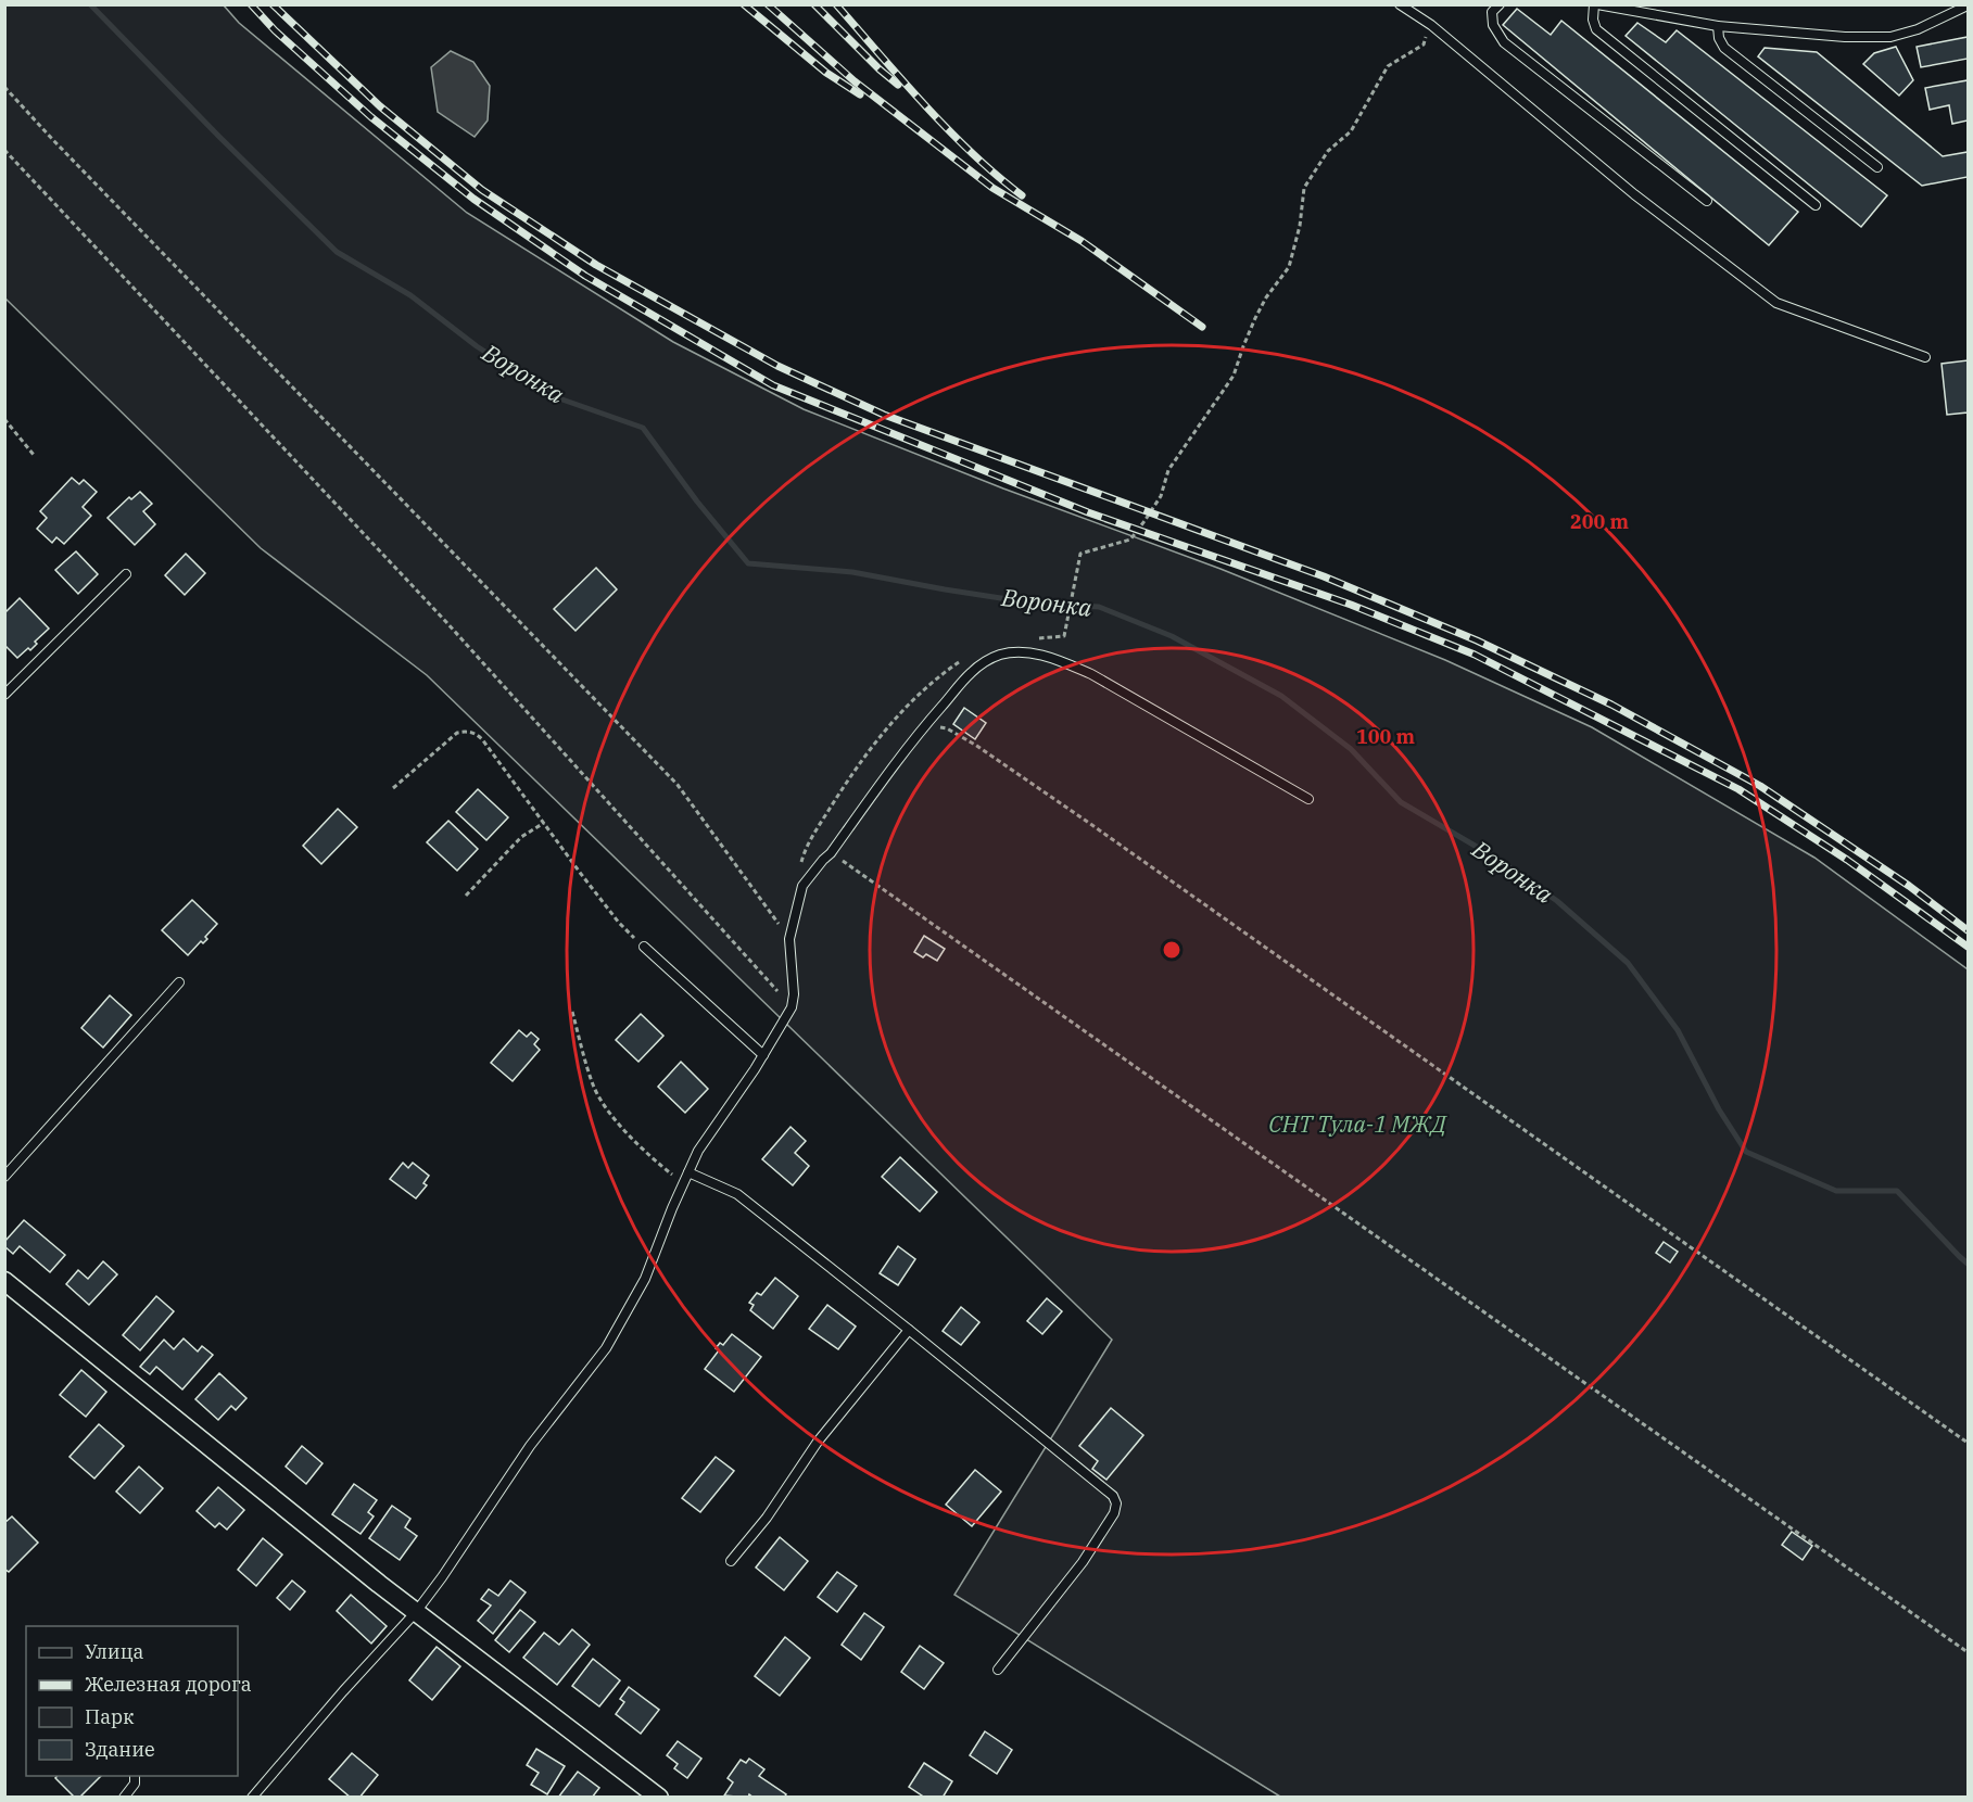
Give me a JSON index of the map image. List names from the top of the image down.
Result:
{
  "water": ["Воронка"],
  "parks": ["СНТ Тула-1 МЖД"],
  "legend": [
    "Улица",
    "Железная дорога",
    "Парк",
    "Здание"
  ],
  "rings": ["200 m", "100 m"]
}
